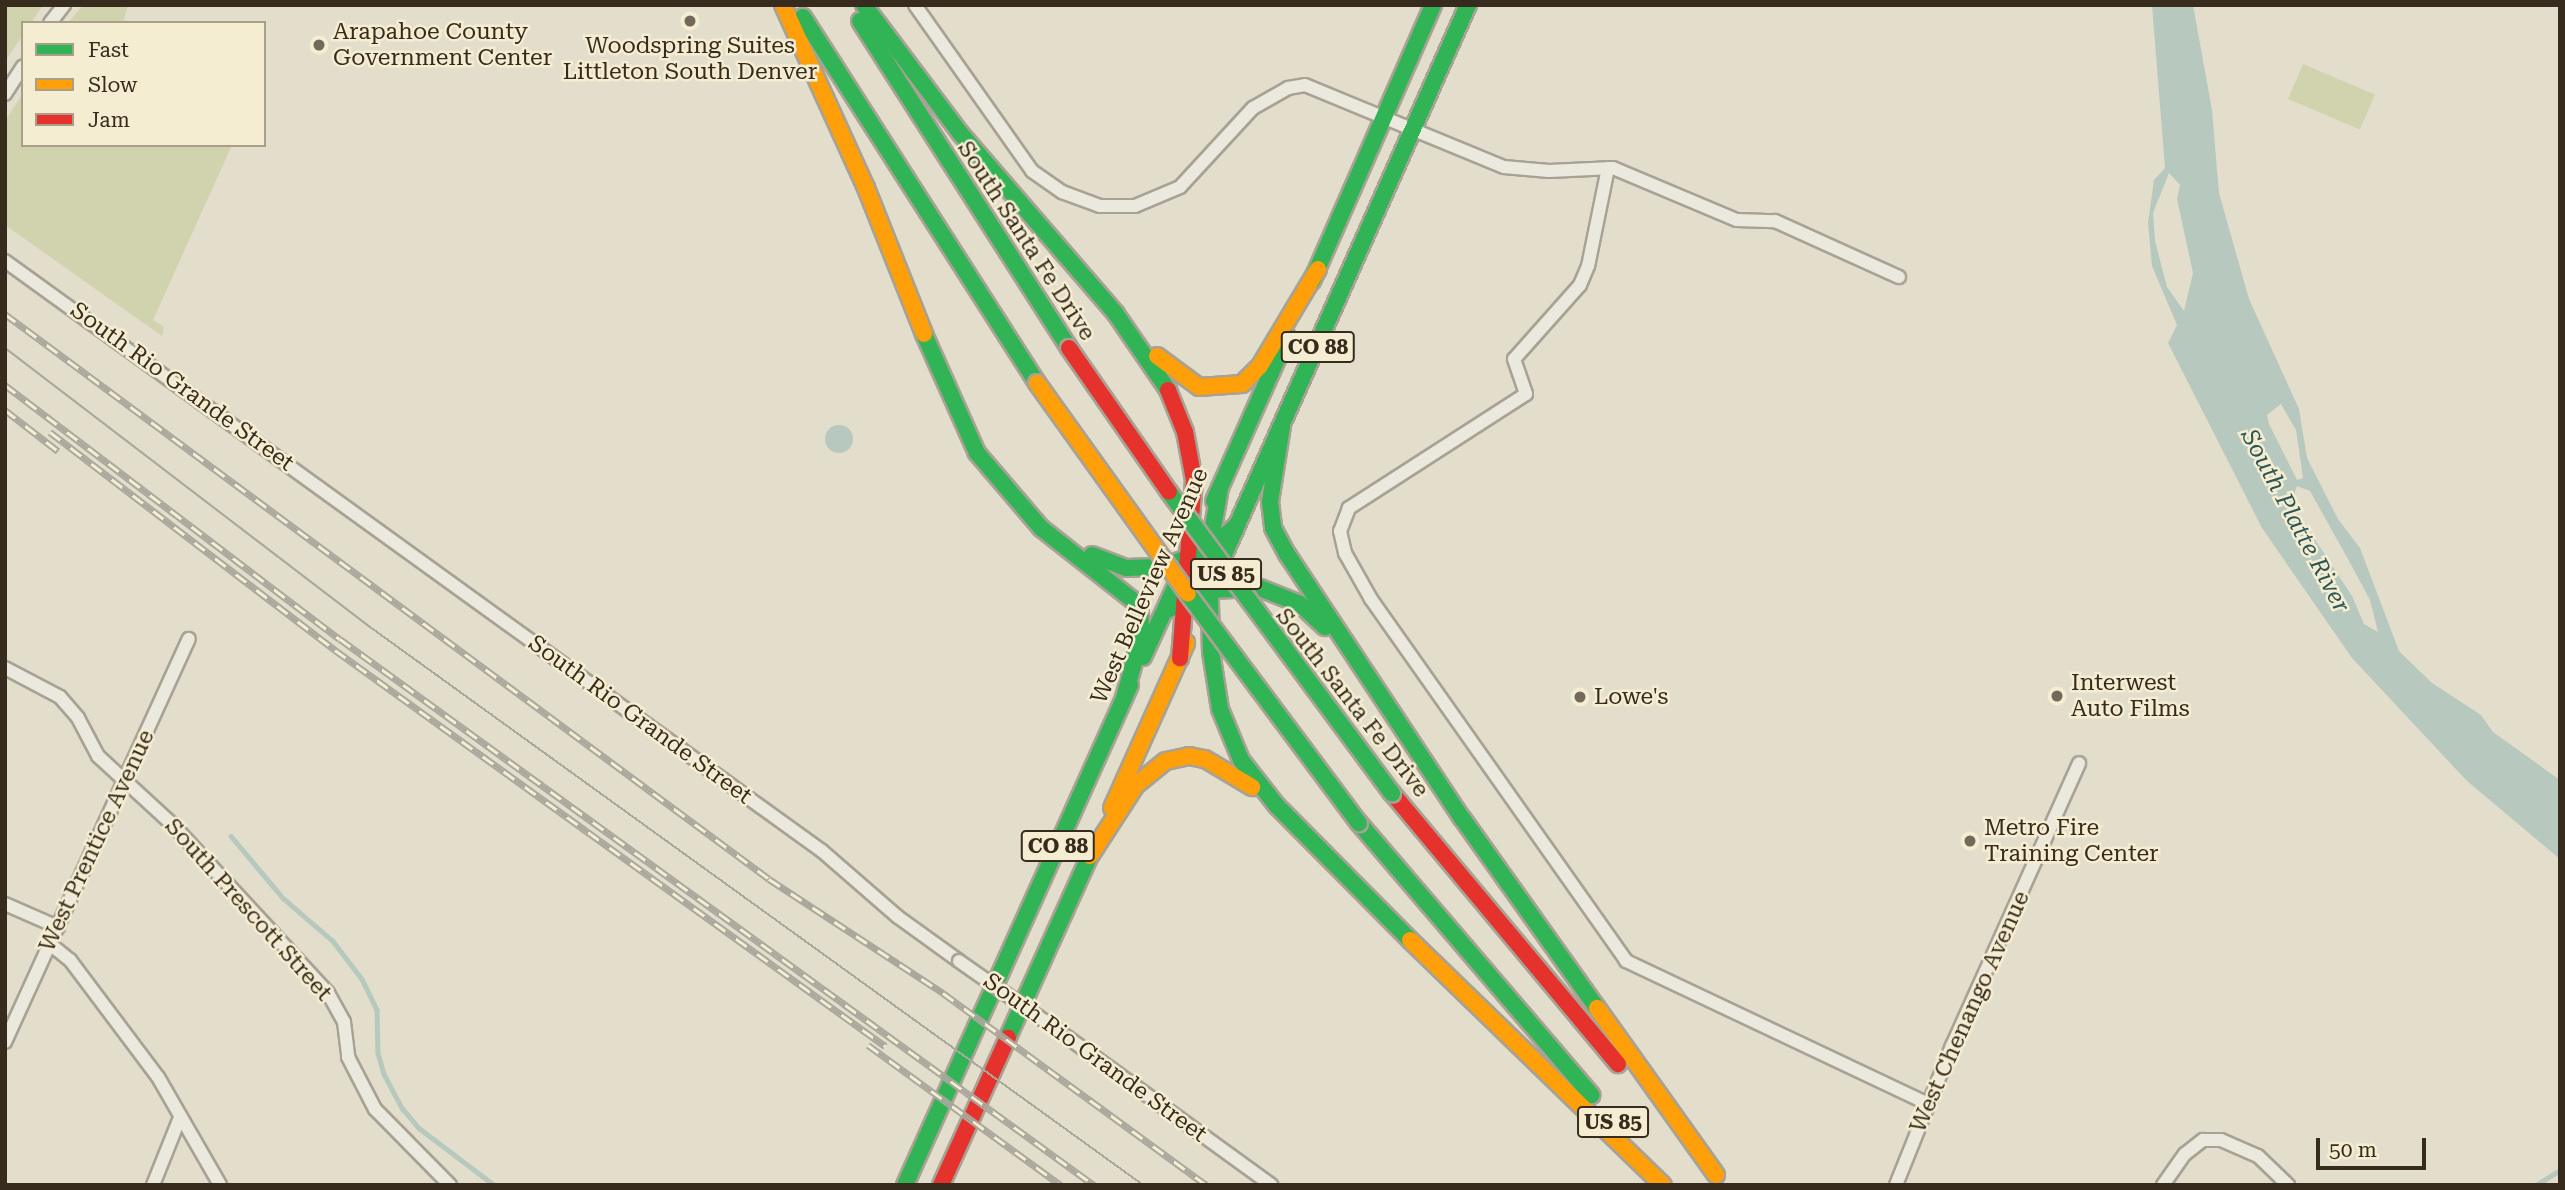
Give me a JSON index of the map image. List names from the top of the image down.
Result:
{
  "streets": {
    "main road": [
      "South Santa Fe Drive",
      "CO 88",
      "US 85",
      "West Belleview Avenue"
    ],
    "street": [
      "South Rio Grande Street",
      "West Prentice Avenue",
      "South Prescott Street",
      "West Chenango Avenue"
    ]
  },
  "crossings": [
    ["West Prentice Avenue", "South Prescott Street"]
  ],
  "water": ["South Platte River"],
  "places": [
    "Woodspring Suites Littleton South Denver",
    "Arapahoe County Government Center",
    "Interwest Auto Films",
    "Lowe's",
    "Metro Fire Training Center"
  ],
  "legend": ["Fast", "Slow", "Jam"],
  "scale_bar": "50 m"
}
